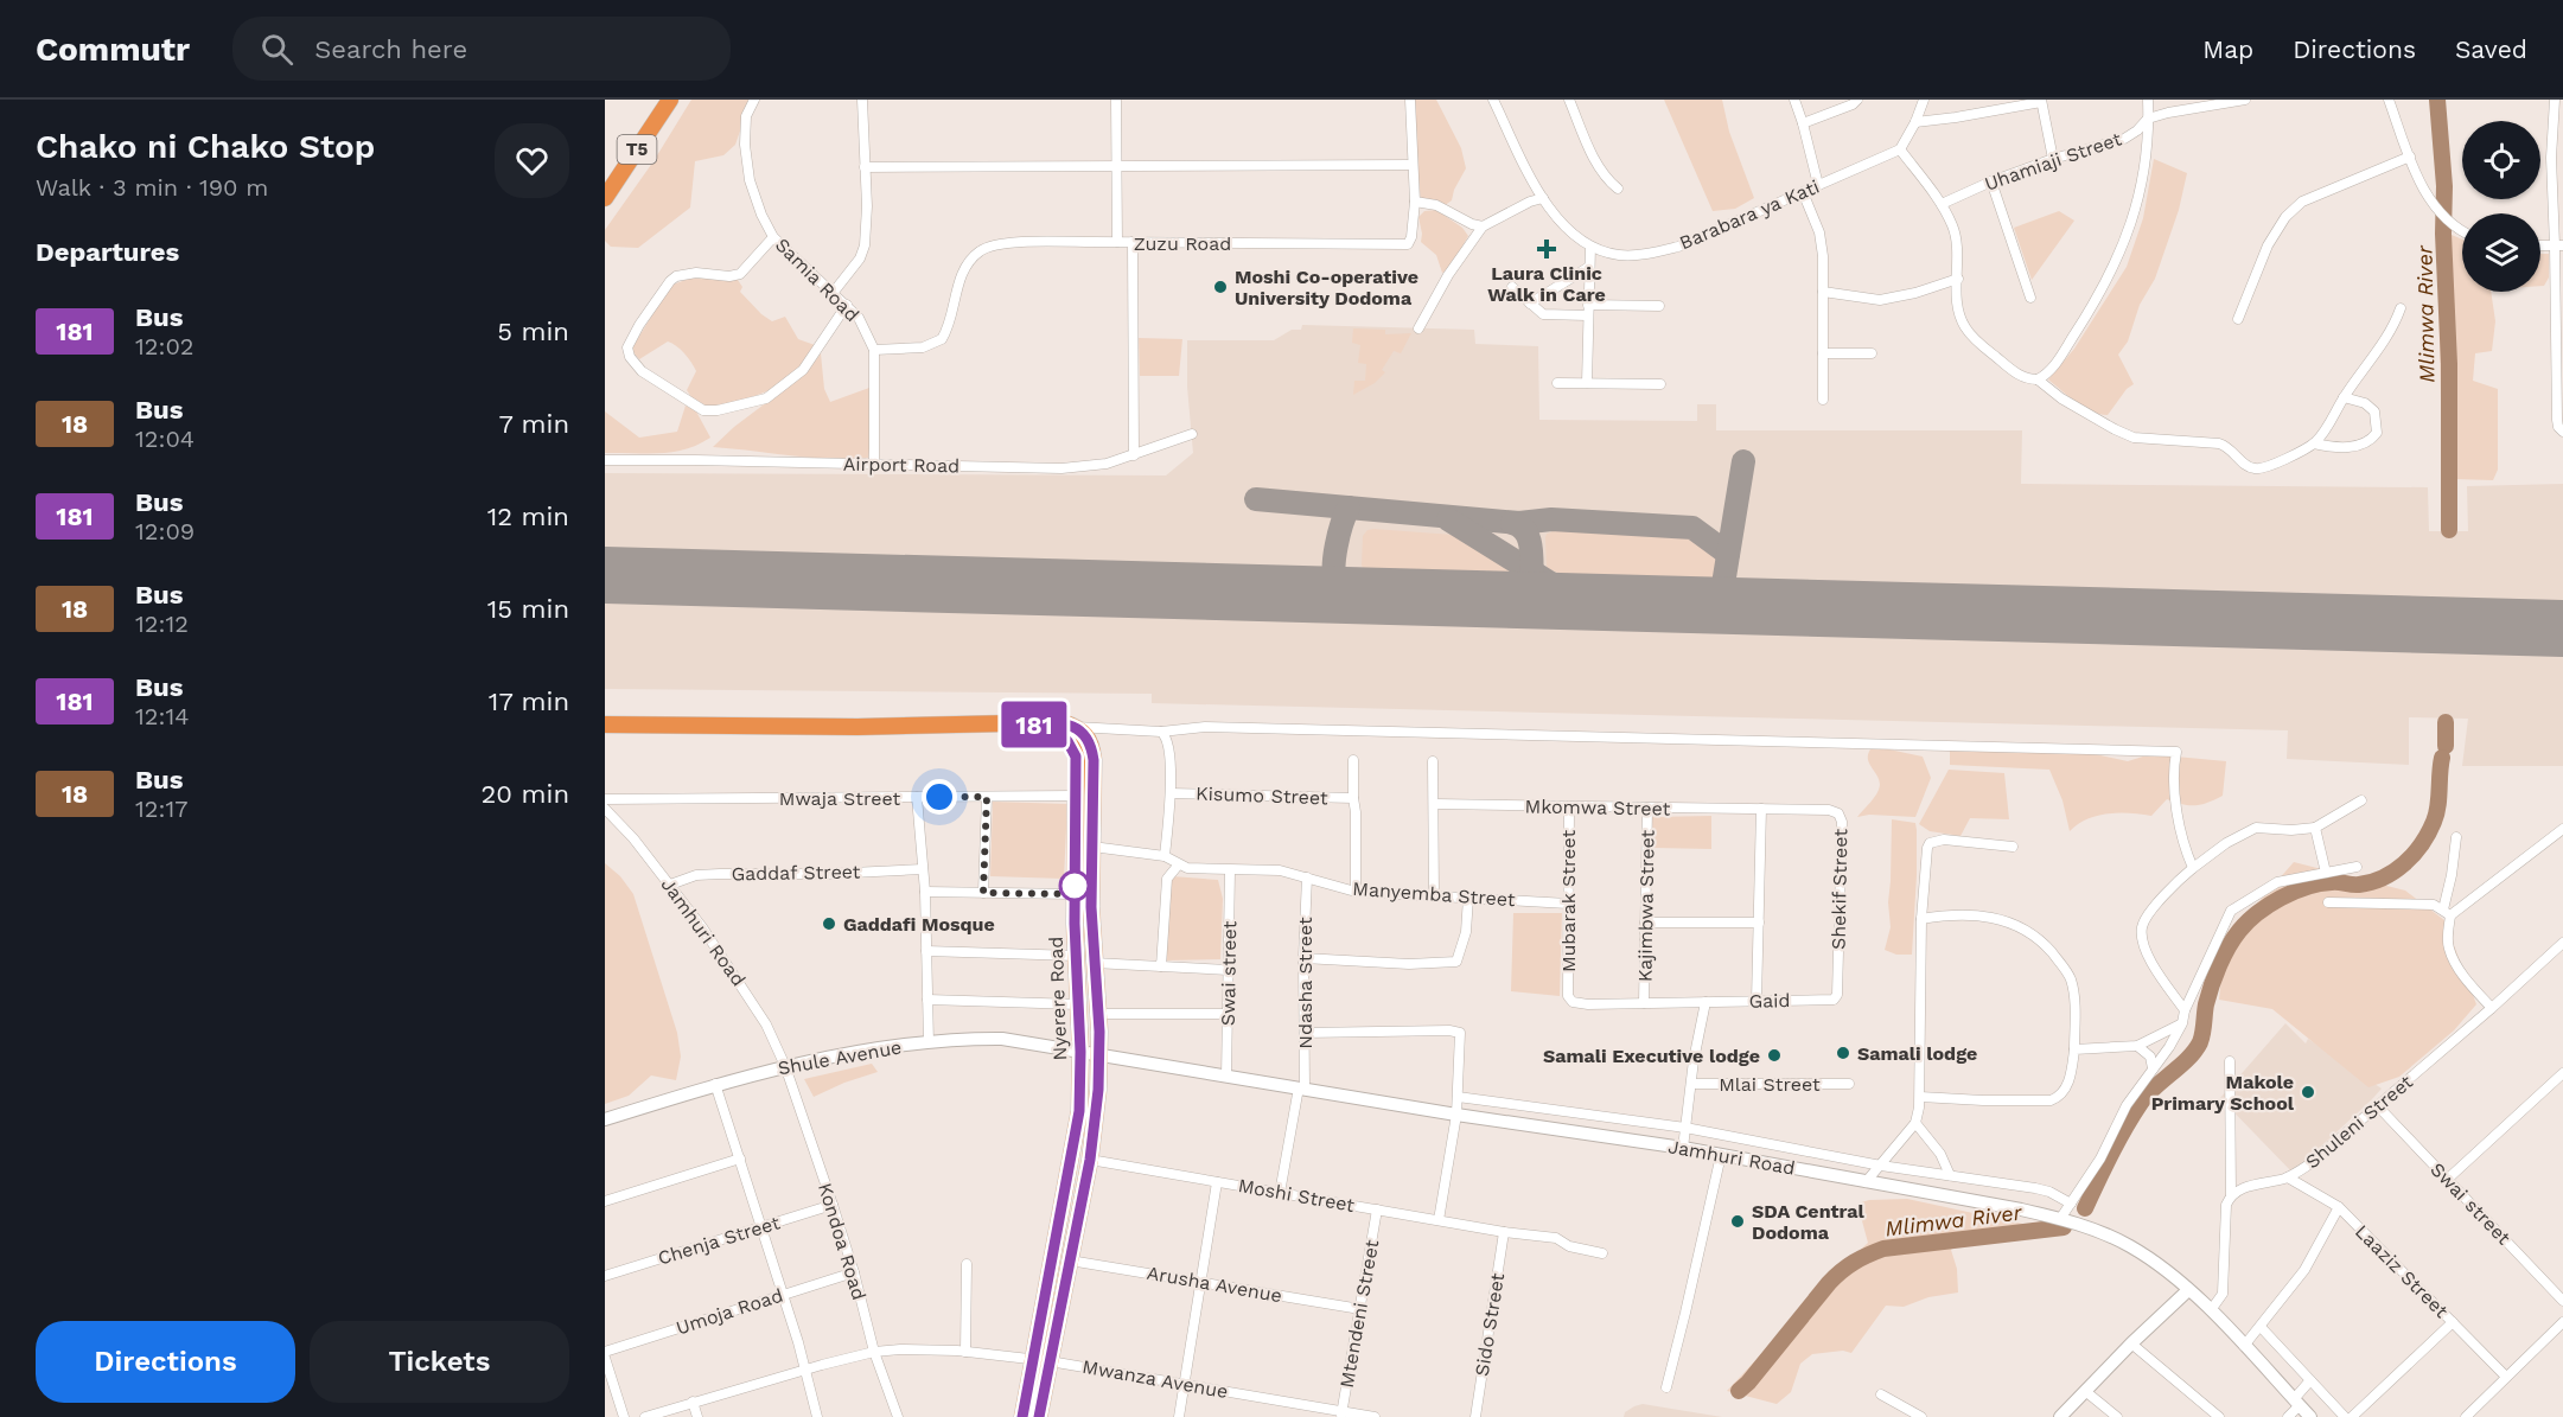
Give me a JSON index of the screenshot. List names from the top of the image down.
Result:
{
  "streets": {
    "highway": ["T5", "Nyerere Road"],
    "main road": ["Jamhuri Road", "Shule Avenue"],
    "street": [
      "Uhamiaji Street",
      "Barabara ya Kati",
      "Zuzu Road",
      "Samia Road",
      "Airport Road",
      "Kisumo Street",
      "Mwaja Street",
      "Mkomwa Street",
      "Gaddaf Street",
      "Shekif Street",
      "Manyemba Street",
      "Mubarak Street",
      "Kajimbwa Street",
      "Swai street",
      "Ndasha Street",
      "Gaid",
      "Mlai Street",
      "Shuleni Street",
      "Moshi Street",
      "Chenja Street",
      "Kondoa Road",
      "Laaziz Street",
      "Arusha Avenue",
      "Umoja Road",
      "Mtendeni Street",
      "Sido Street",
      "Mwanza Avenue"
    ]
  },
  "crossings": [
    ["Zuzu Road", "Samia Road"],
    ["Samia Road", "Airport Road"],
    ["Mwaja Street", "Nyerere Road"],
    ["Mkomwa Street", "Shekif Street"],
    ["Mkomwa Street", "Mubarak Street"],
    ["Mkomwa Street", "Kajimbwa Street"],
    ["Gaddaf Street", "Jamhuri Road"],
    ["Shekif Street", "Gaid"],
    ["Manyemba Street", "Mubarak Street"],
    ["Manyemba Street", "Swai street"],
    ["Manyemba Street", "Ndasha Street"],
    ["Manyemba Street", "Nyerere Road"],
    ["Mubarak Street", "Gaid"],
    ["Kajimbwa Street", "Gaid"],
    ["Jamhuri Road", "Swai street"],
    ["Jamhuri Road", "Ndasha Street"],
    ["Jamhuri Road", "Nyerere Road"],
    ["Jamhuri Road", "Shule Avenue"],
    ["Jamhuri Road", "Kondoa Road"],
    ["Swai street", "Shuleni Street"],
    ["Ndasha Street", "Moshi Street"],
    ["Nyerere Road", "Shule Avenue"],
    ["Nyerere Road", "Moshi Street"],
    ["Nyerere Road", "Arusha Avenue"],
    ["Nyerere Road", "Mwanza Avenue"],
    ["Shule Avenue", "Kondoa Road"],
    ["Shuleni Street", "Laaziz Street"],
    ["Moshi Street", "Mtendeni Street"],
    ["Moshi Street", "Sido Street"],
    ["Chenja Street", "Kondoa Road"],
    ["Kondoa Road", "Umoja Road"],
    ["Kondoa Road", "Mwanza Avenue"],
    ["Arusha Avenue", "Mtendeni Street"],
    ["Mtendeni Street", "Mwanza Avenue"]
  ],
  "water": ["Mlimwa River"],
  "places": {
    "health": ["Laura Clinic Walk in Care"],
    "other": [
      "Moshi Co-operative University Dodoma",
      "Gaddafi Mosque",
      "Samali lodge",
      "Samali Executive lodge",
      "Makole Primary School",
      "SDA Central Dodoma"
    ]
  },
  "lines": ["bus line 181"],
  "page": {
    "header": "Commutr",
    "search": "Search here",
    "nav": ["Map", "Directions", "Saved"],
    "heading": [
      ["Chako ni Chako Stop", "Walk · 3 min · 190 m"],
      "Departures"
    ],
    "on_map": "181",
    "list": [
      {
        "mark": "181",
        "name": "Bus",
        "note": "12:02",
        "value": "5 min"
      },
      {
        "mark": "18",
        "name": "Bus",
        "note": "12:04",
        "value": "7 min"
      },
      {
        "mark": "181",
        "name": "Bus",
        "note": "12:09",
        "value": "12 min"
      },
      {
        "mark": "18",
        "name": "Bus",
        "note": "12:12",
        "value": "15 min"
      },
      {
        "mark": "181",
        "name": "Bus",
        "note": "12:14",
        "value": "17 min"
      },
      {
        "mark": "18",
        "name": "Bus",
        "note": "12:17",
        "value": "20 min"
      }
    ],
    "buttons": ["Directions", "Tickets"]
  }
}
